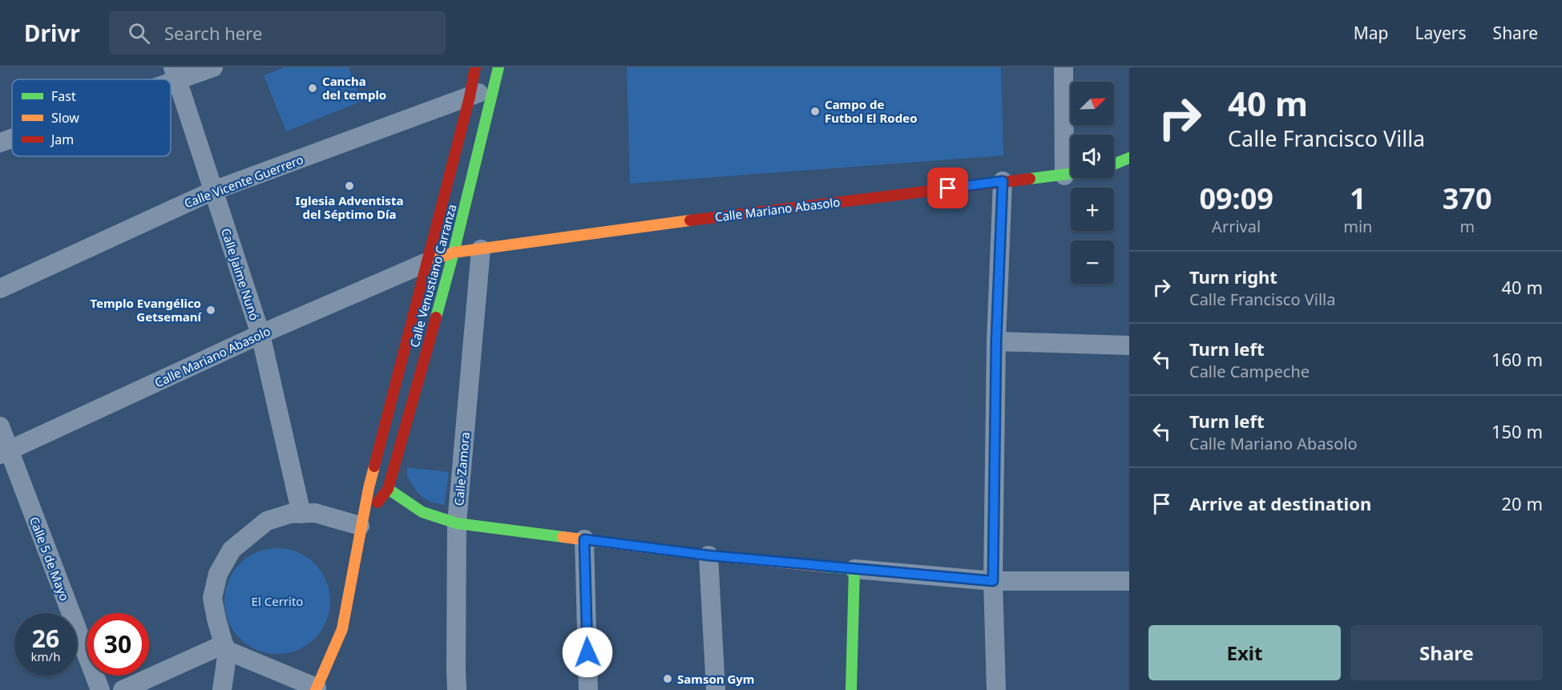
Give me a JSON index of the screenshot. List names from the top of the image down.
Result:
{
  "streets": {
    "main road": ["Calle Mariano Abasolo", "Calle Venustiano Carranza"],
    "street": [
      "Calle Vicente Guerrero",
      "Calle Jaime Nunó",
      "Calle Zamora",
      "Calle 5 de Mayo"
    ]
  },
  "crossings": [
    ["Calle Vicente Guerrero", "Calle Jaime Nunó"],
    ["Calle Vicente Guerrero", "Calle Venustiano Carranza"],
    ["Calle Mariano Abasolo", "Calle Jaime Nunó"],
    ["Calle Mariano Abasolo", "Calle Venustiano Carranza"],
    ["Calle Mariano Abasolo", "Calle Zamora"],
    ["Calle Mariano Abasolo", "Calle 5 de Mayo"]
  ],
  "parks": ["El Cerrito"],
  "places": [
    "Cancha del templo",
    "Campo de Futbol El Rodeo",
    "Iglesia Adventista del Séptimo Día",
    "Templo Evangélico Getsemaní",
    "Samson Gym"
  ],
  "legend": ["Fast", "Slow", "Jam"],
  "north": "top right",
  "page": {
    "header": "Drivr",
    "search": "Search here",
    "nav": ["Map", "Layers", "Share"],
    "turn": ["40 m", "Calle Francisco Villa"],
    "map_buttons": ["+", "−"],
    "eta": [
      "09:09",
      "Arrival",
      "1",
      "min",
      "370",
      "m"
    ],
    "list": [
      {
        "name": "Turn right",
        "note": "Calle Francisco Villa",
        "value": "40 m"
      },
      {
        "name": "Turn left",
        "note": "Calle Campeche",
        "value": "160 m"
      },
      {
        "name": "Turn left",
        "note": "Calle Mariano Abasolo",
        "value": "150 m"
      },
      {
        "name": "Arrive at destination",
        "value": "20 m"
      }
    ],
    "speed": "26 km/h",
    "limit": "30",
    "buttons": ["Exit", "Share"]
  }
}
